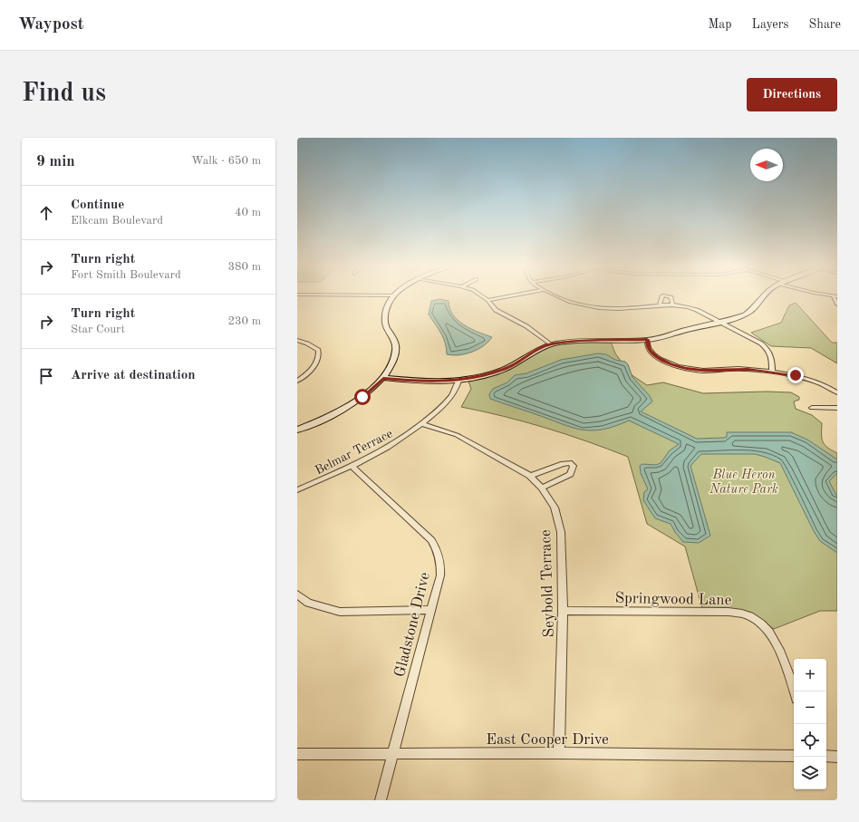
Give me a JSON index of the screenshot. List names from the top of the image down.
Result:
{
  "streets": {
    "street": [
      "Belmar Terrace",
      "Seybold Terrace",
      "Springwood Lane",
      "Gladstone Drive",
      "East Cooper Drive"
    ]
  },
  "crossings": [
    ["Belmar Terrace", "Seybold Terrace"],
    ["Belmar Terrace", "Gladstone Drive"],
    ["Seybold Terrace", "Springwood Lane"],
    ["Seybold Terrace", "East Cooper Drive"],
    ["Gladstone Drive", "East Cooper Drive"]
  ],
  "parks": ["Blue Heron Nature Park"],
  "north": "left",
  "page": {
    "header": "Waypost",
    "nav": ["Map", "Layers", "Share"],
    "buttons": "Directions",
    "title": "Find us",
    "heading": ["9 min", "Walk · 650 m"],
    "list": [
      ["Continue", "Elkcam Boulevard", "40 m"],
      ["Turn right", "Fort Smith Boulevard", "380 m"],
      ["Turn right", "Star Court", "230 m"],
      "Arrive at destination"
    ],
    "map_buttons": ["+", "−"]
  }
}
